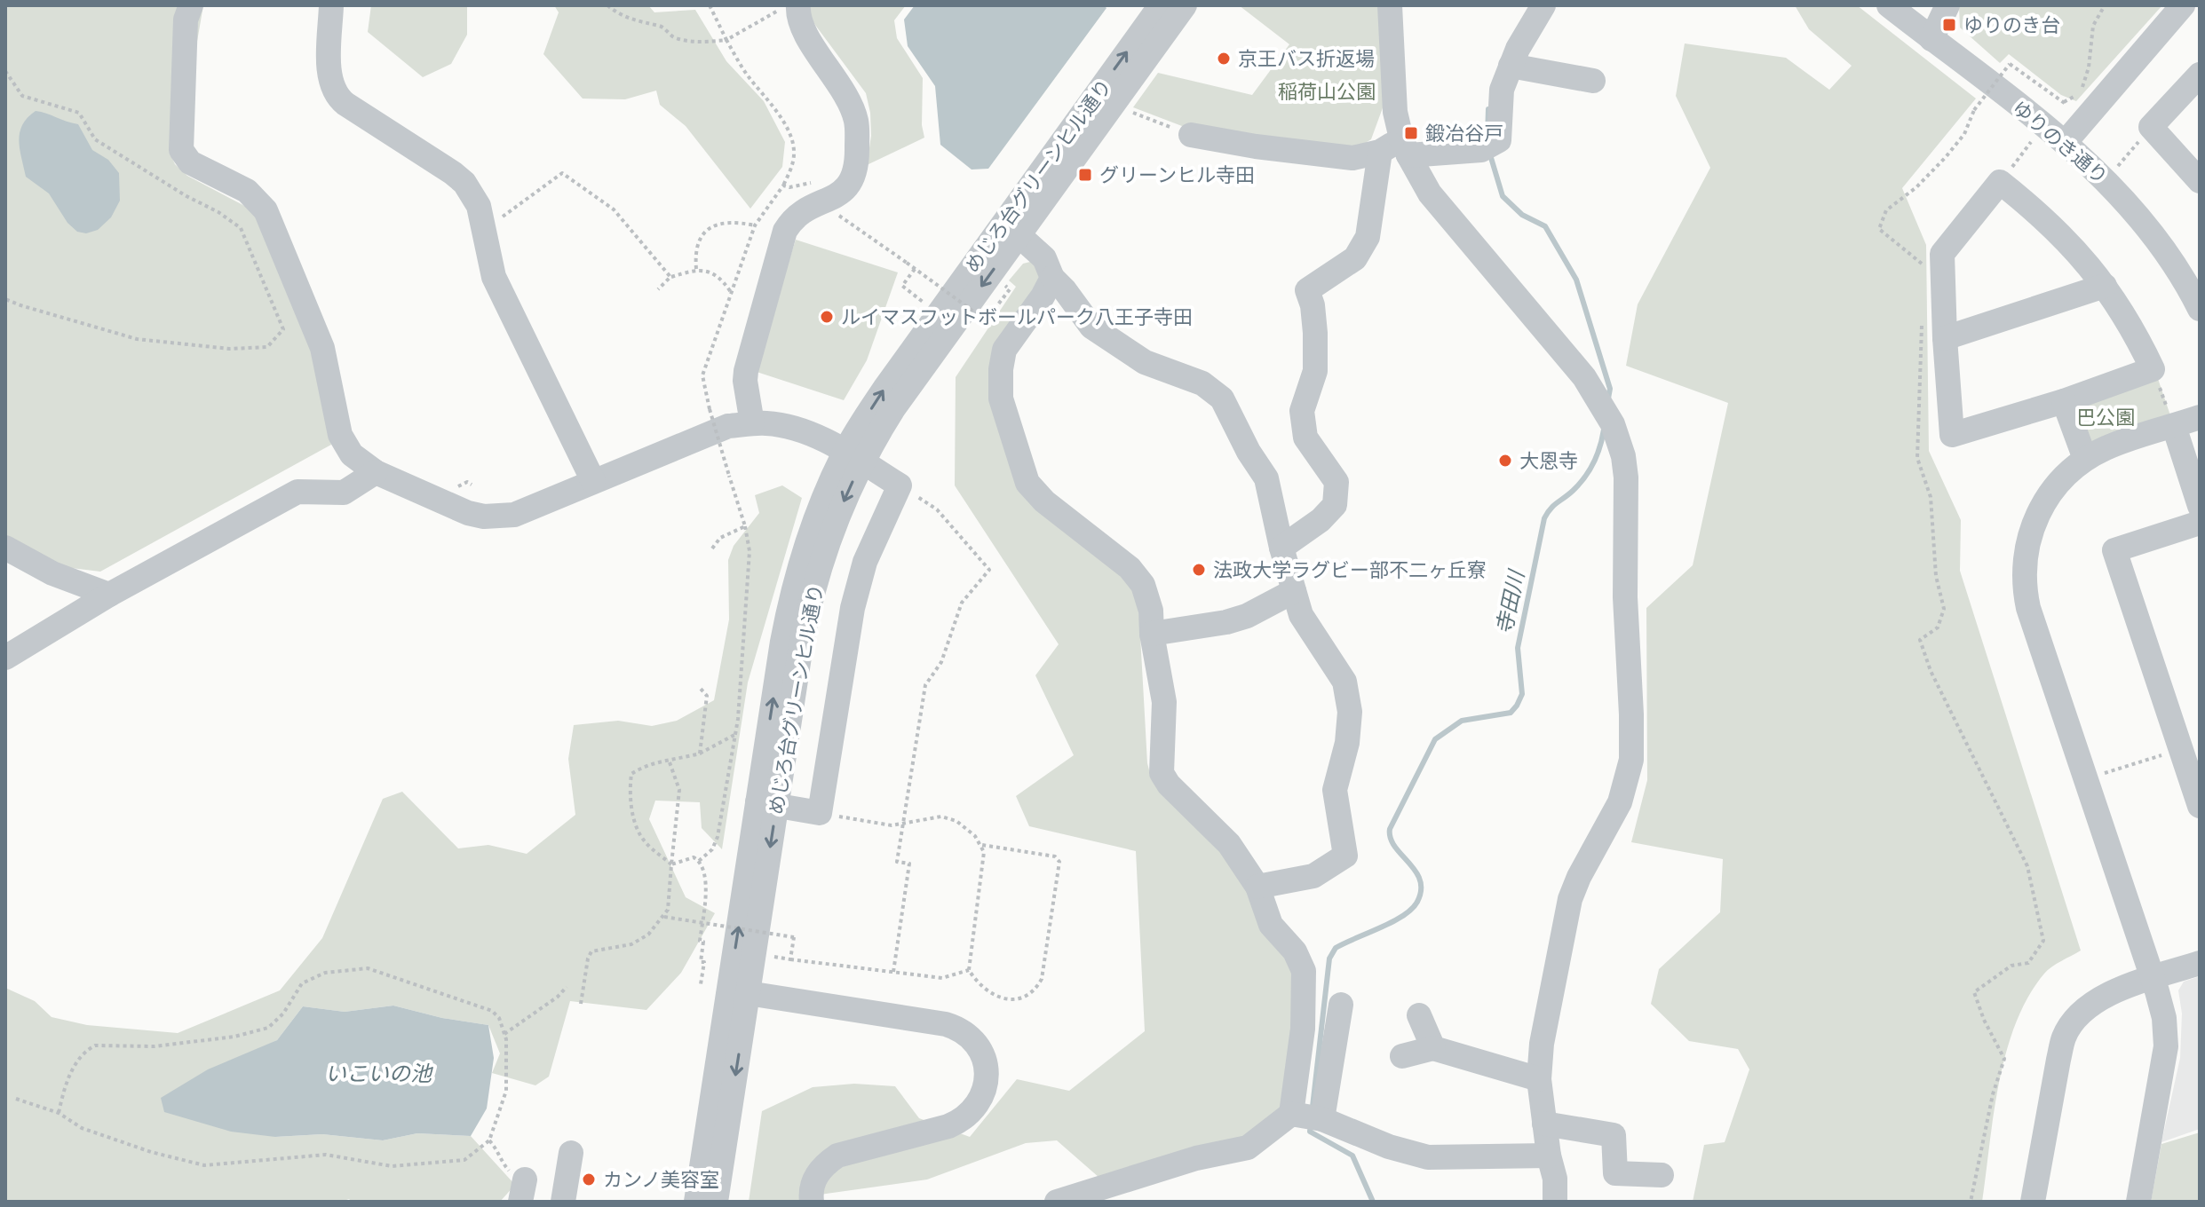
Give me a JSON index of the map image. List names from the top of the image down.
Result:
{
  "streets": {
    "street": ["ゆりのき通り", "めじろ台グリーンヒル通り"]
  },
  "water": ["寺田川", "いこいの池"],
  "parks": ["稲荷山公園", "巴公園"],
  "places": {
    "transit": ["ゆりのき台", "鍛冶谷戸", "グリーンヒル寺田"],
    "other": [
      "京王バス折返場",
      "ルイマスフットボールパーク八王子寺田",
      "大恩寺",
      "法政大学ラグビー部不二ヶ丘寮",
      "カンノ美容室"
    ]
  }
}
